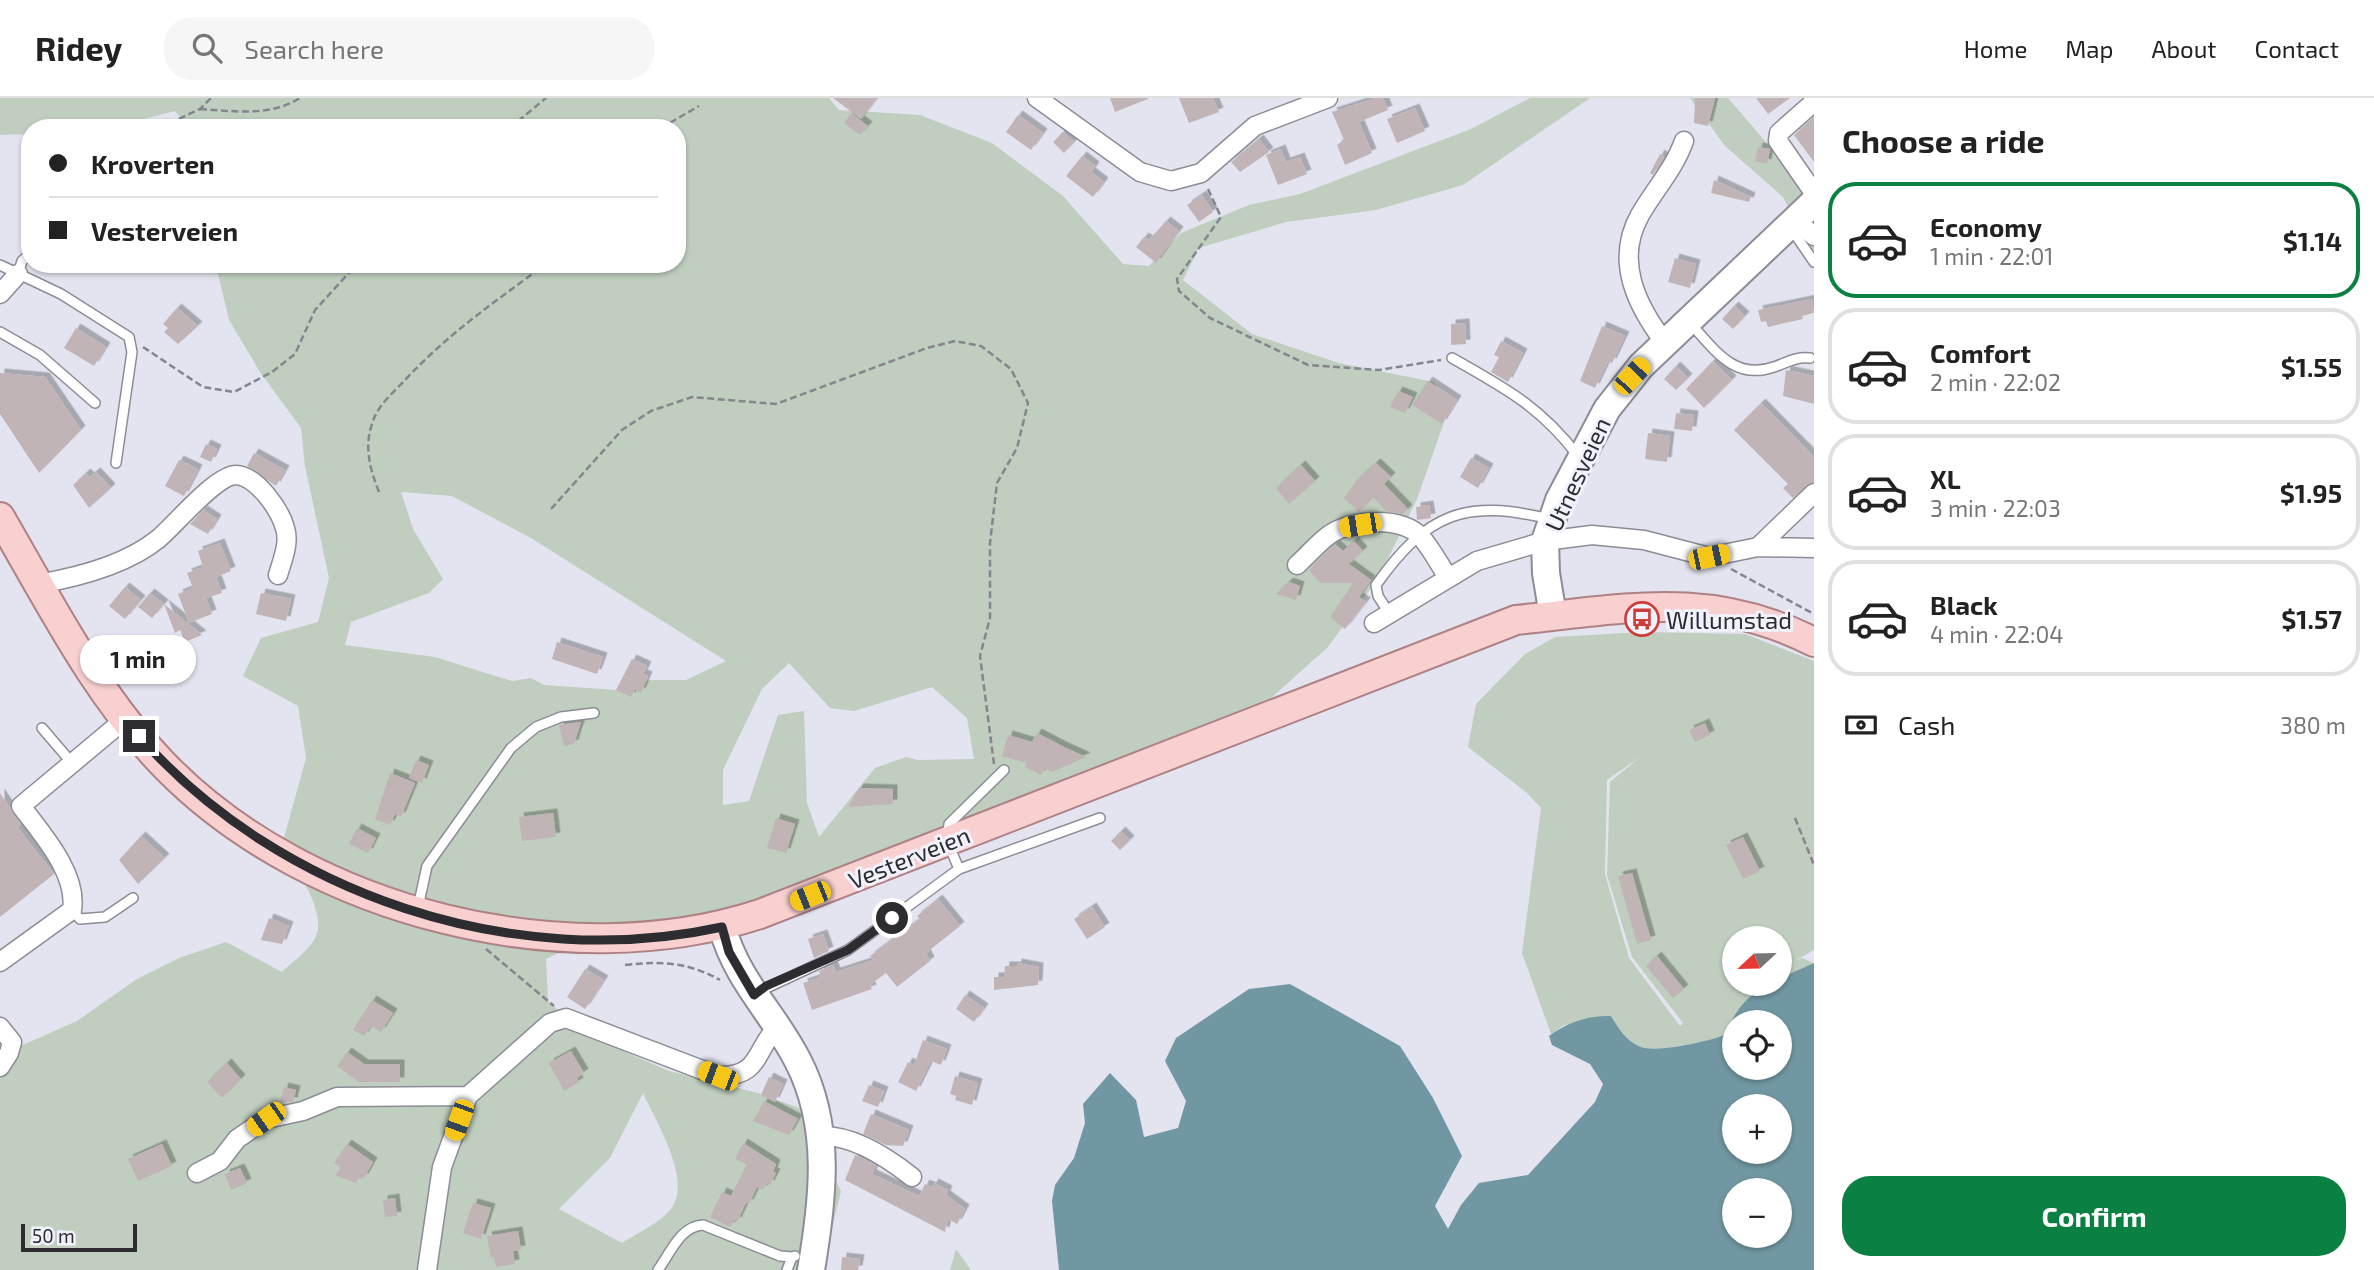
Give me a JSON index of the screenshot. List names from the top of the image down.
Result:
{
  "streets": {
    "main road": ["Utnesveien", "Vesterveien"]
  },
  "crossings": [
    ["Utnesveien", "Vesterveien"]
  ],
  "places": {
    "bus stop": ["Willumstad"]
  },
  "scale_bar": "50 m",
  "north": "left",
  "page": {
    "header": "Ridey",
    "search": "Search here",
    "nav": [
      "Home",
      "Map",
      "About",
      "Contact"
    ],
    "heading": "Choose a ride",
    "banner": ["Kroverten", "Vesterveien"],
    "list": [
      {
        "name": "Economy",
        "note": "1 min · 22:01",
        "value": "$1.14"
      },
      {
        "name": "Comfort",
        "note": "2 min · 22:02",
        "value": "$1.55"
      },
      {
        "name": "XL",
        "note": "3 min · 22:03",
        "value": "$1.95"
      },
      {
        "name": "Black",
        "note": "4 min · 22:04",
        "value": "$1.57"
      }
    ],
    "bubble": "1 min",
    "pay": ["Cash", "380 m"],
    "map_buttons": ["+", "−"],
    "buttons": "Confirm",
    "scale": "50 m"
  }
}
